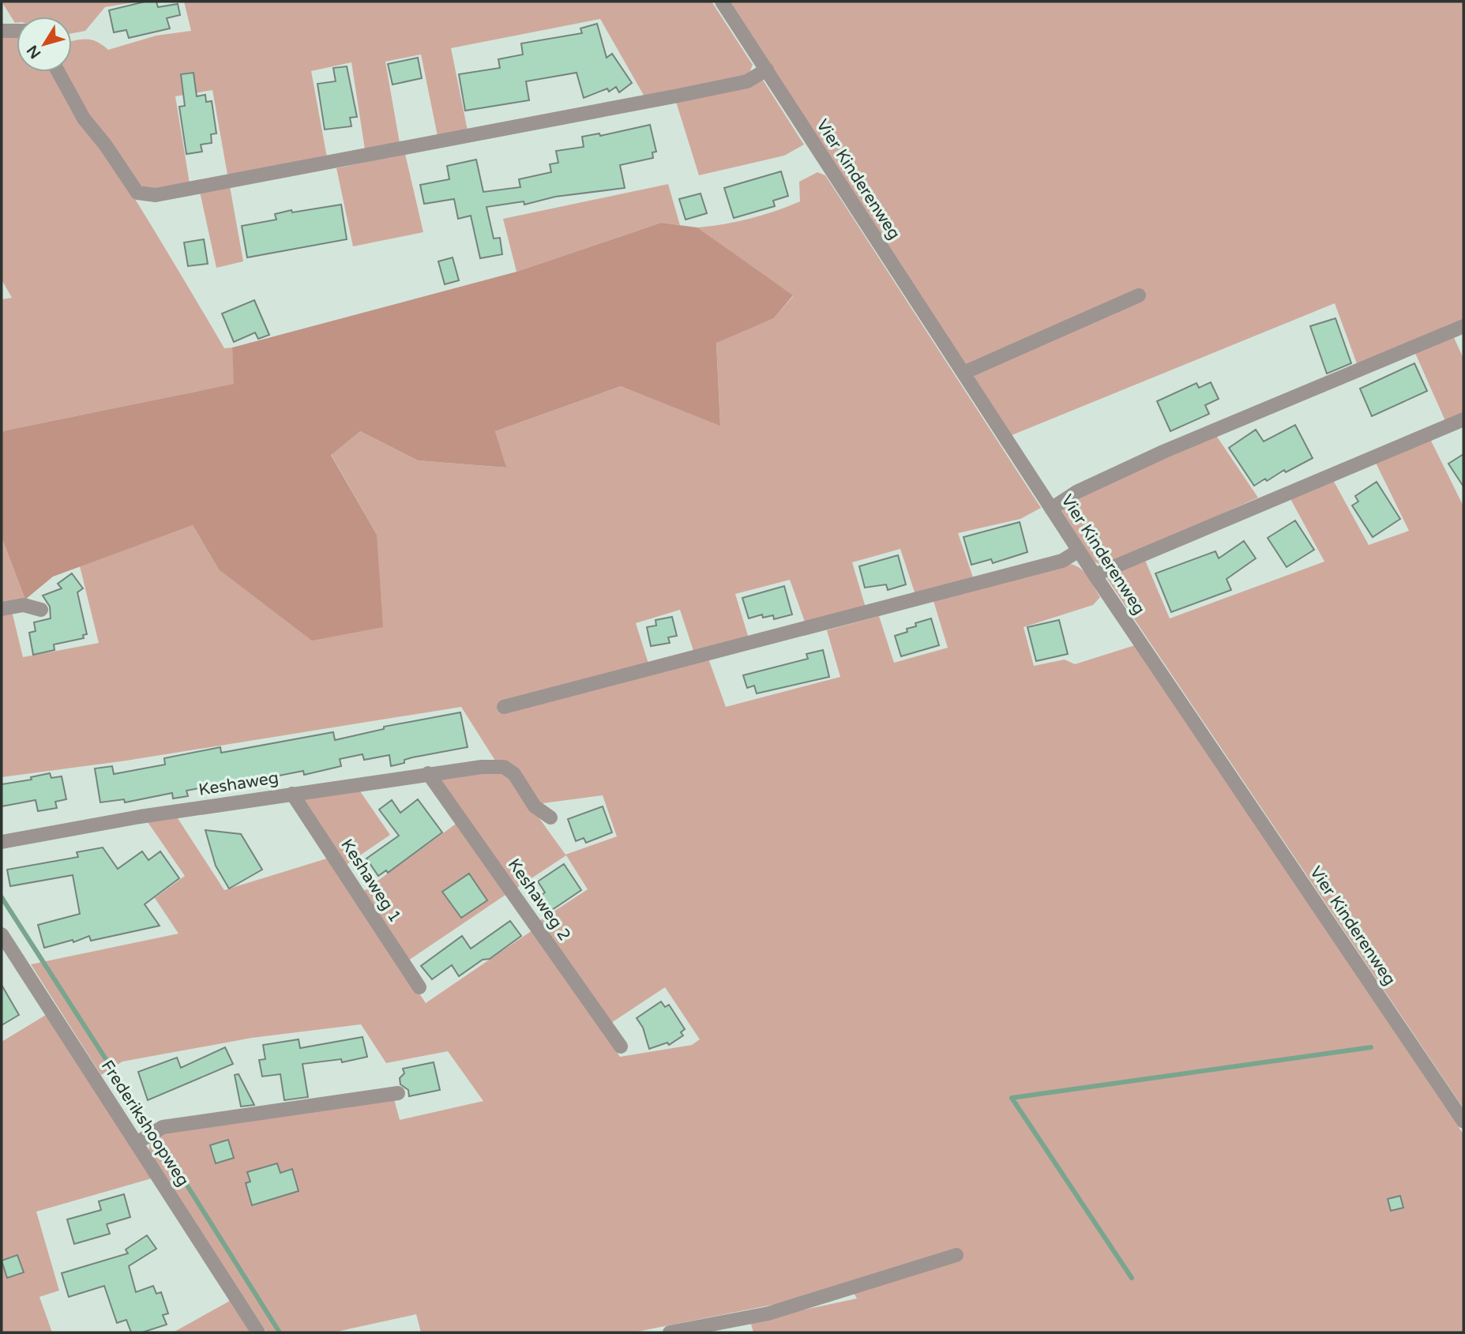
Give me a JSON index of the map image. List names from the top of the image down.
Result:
{
  "streets": {
    "street": [
      "Vier Kinderenweg",
      "Keshaweg",
      "Keshaweg 1",
      "Keshaweg 2",
      "Frederikshoopweg"
    ]
  },
  "crossings": [
    ["Keshaweg", "Keshaweg 1"],
    ["Keshaweg", "Keshaweg 2"]
  ],
  "north": "bottom left"
}
